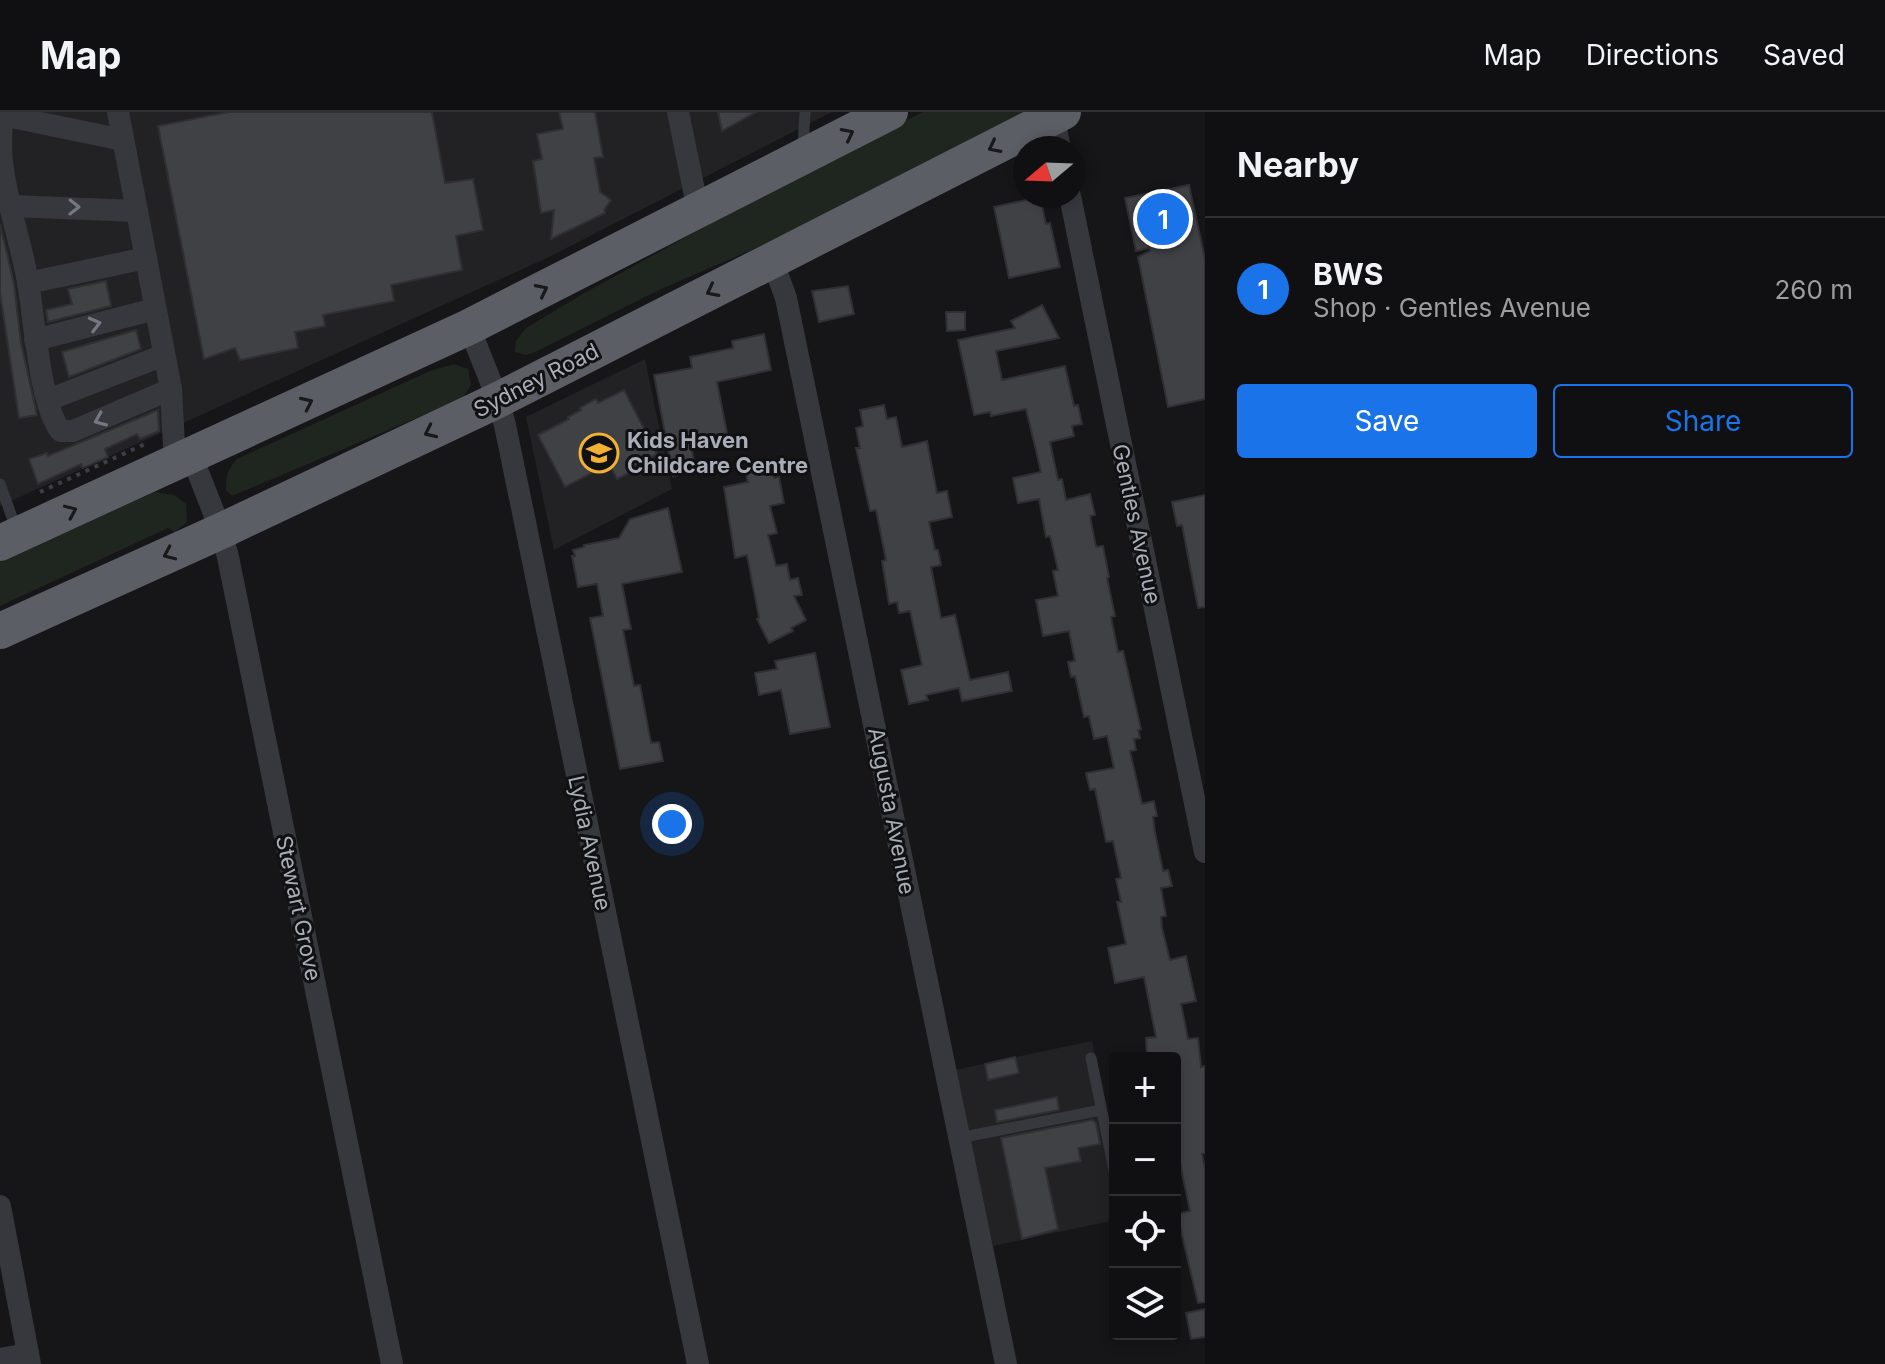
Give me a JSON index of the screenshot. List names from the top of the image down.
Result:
{
  "streets": {
    "highway": ["Sydney Road"],
    "street": [
      "Gentles Avenue",
      "Augusta Avenue",
      "Lydia Avenue",
      "Stewart Grove"
    ]
  },
  "crossings": [
    ["Sydney Road", "Augusta Avenue"],
    ["Sydney Road", "Lydia Avenue"],
    ["Sydney Road", "Stewart Grove"]
  ],
  "places": {
    "school or university": ["Kids Haven Childcare Centre"]
  },
  "north": "left",
  "page": {
    "header": "Map",
    "nav": ["Map", "Directions", "Saved"],
    "heading": "Nearby",
    "pins": "1",
    "list": [
      {
        "mark": "1",
        "name": "BWS",
        "note": "Shop · Gentles Avenue",
        "value": "260 m"
      }
    ],
    "buttons": ["Save", "Share"],
    "map_buttons": ["+", "−"]
  }
}
